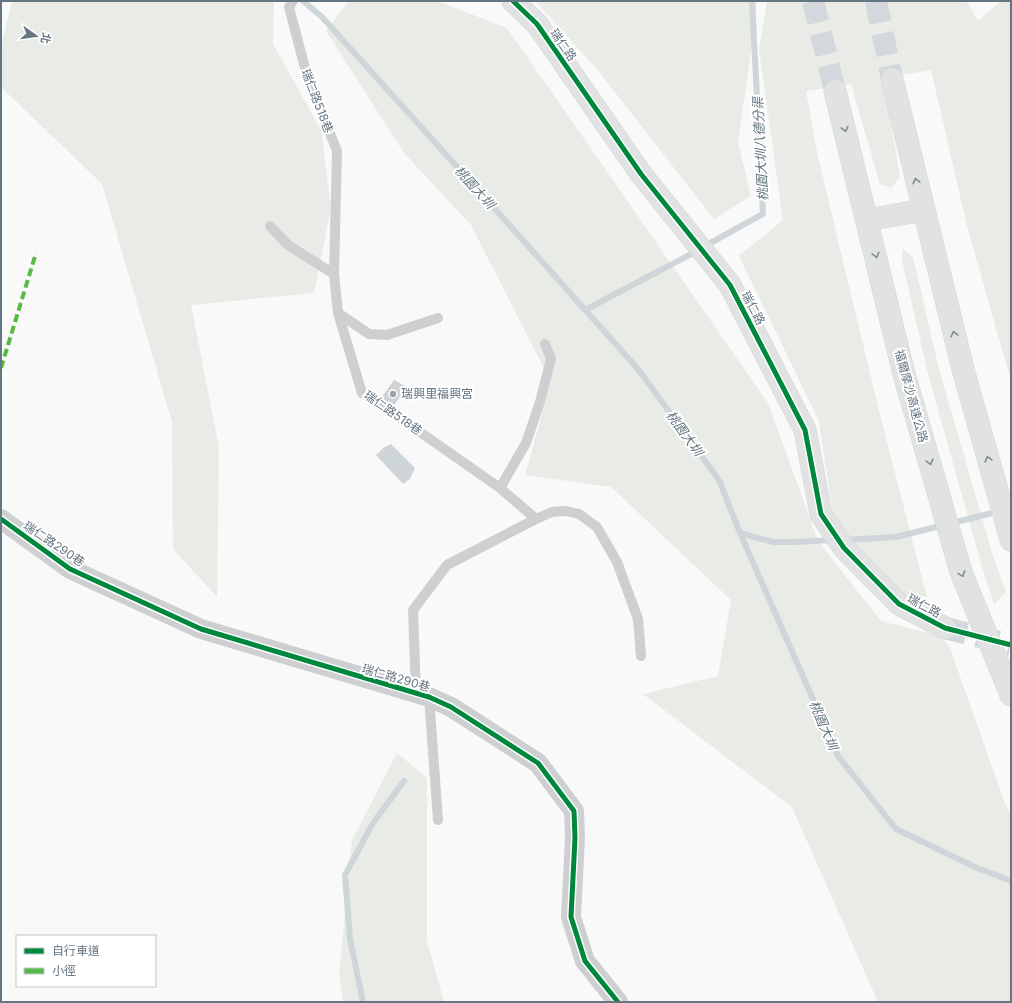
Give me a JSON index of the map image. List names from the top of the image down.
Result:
{
  "streets": {
    "main road": ["瑞仁路", "福爾摩沙高速公路"],
    "street": ["瑞仁路290巷"],
    "lane": ["瑞仁路518巷"]
  },
  "water": ["桃園大圳八德分渠", "桃園大圳"],
  "places": ["瑞興里福興宮"],
  "legend": ["自行車道", "小徑"],
  "north": "right"
}
